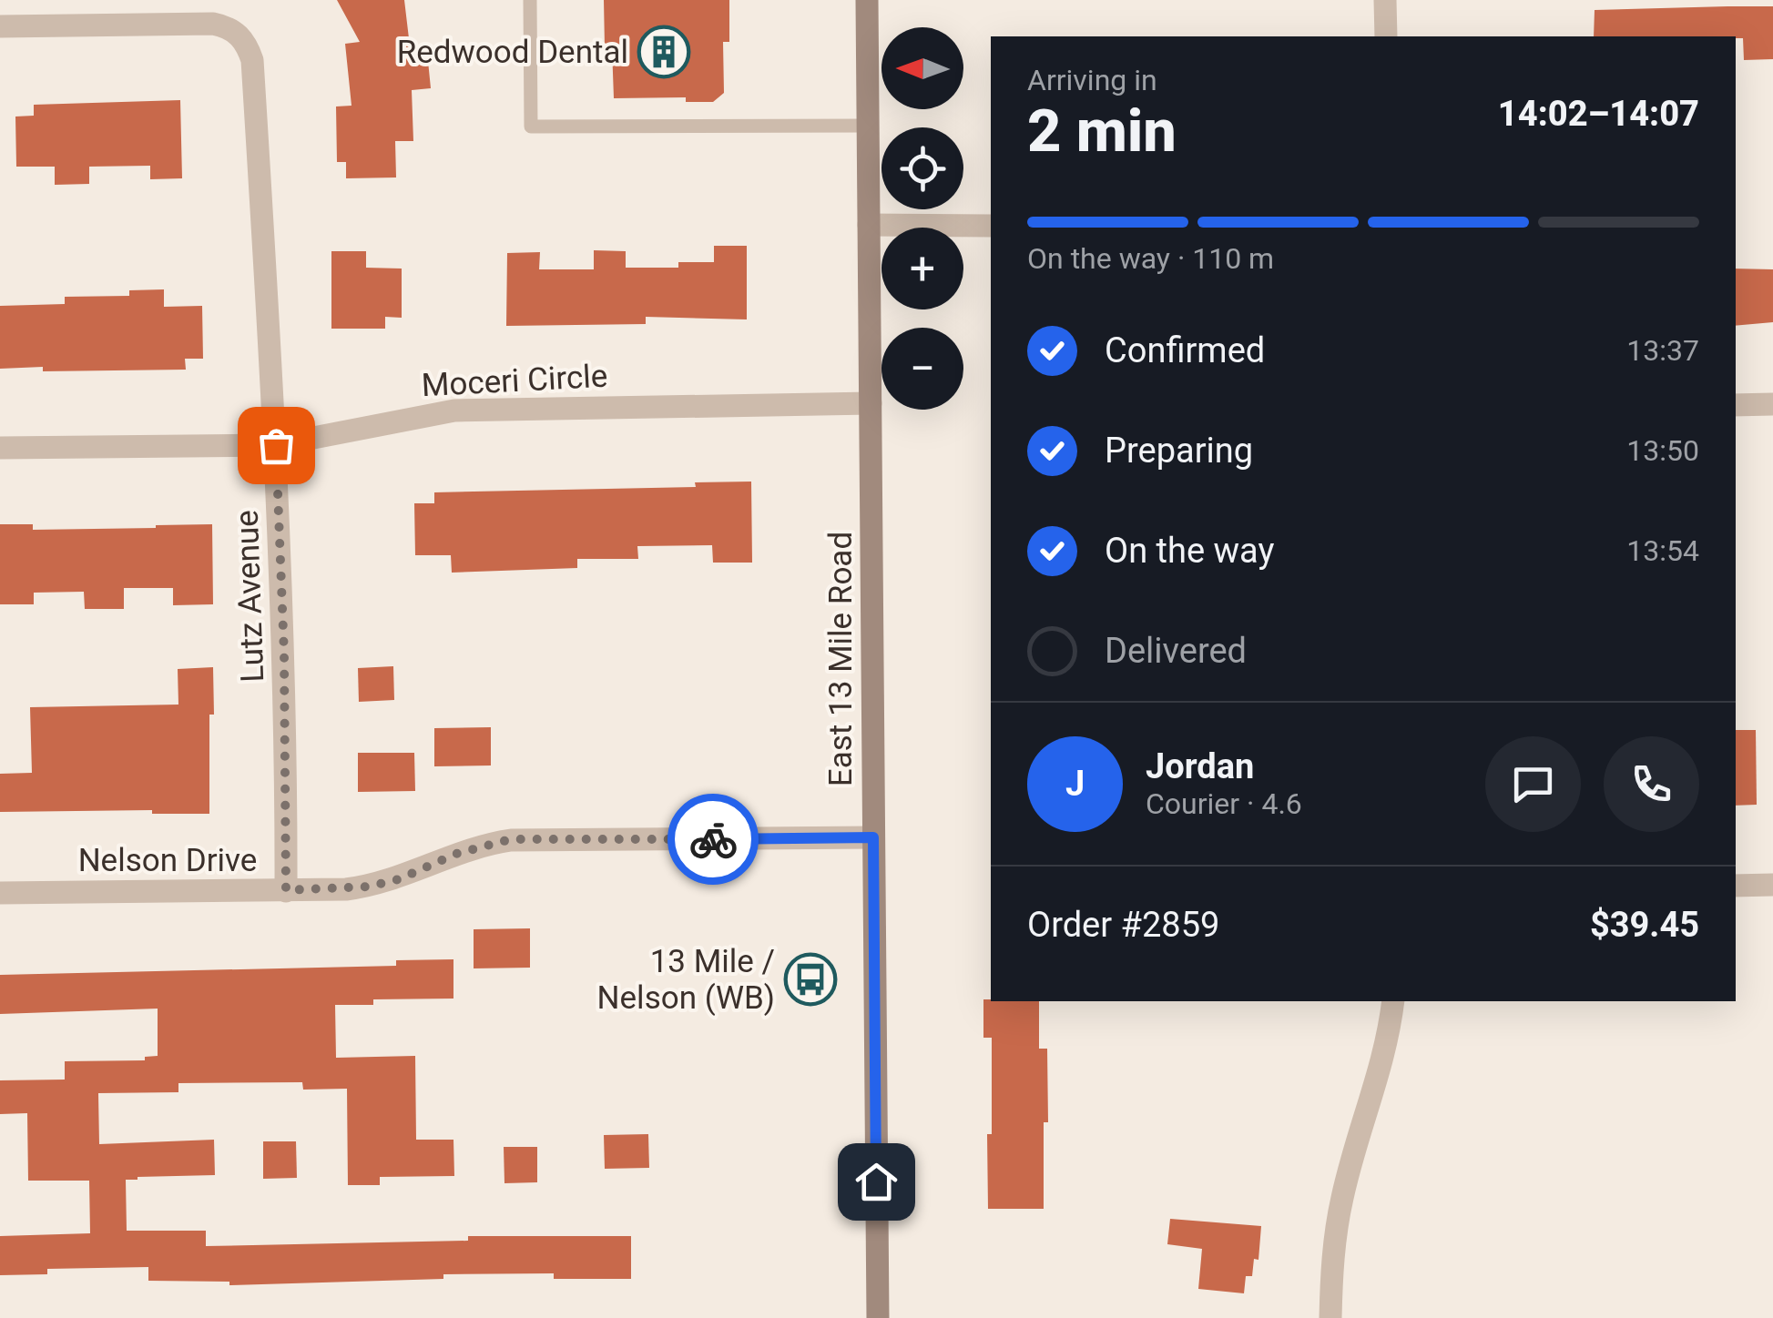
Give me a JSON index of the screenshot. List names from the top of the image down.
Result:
{
  "streets": {
    "main road": ["East 13 Mile Road"],
    "street": ["Moceri Circle", "Lutz Avenue", "Nelson Drive"]
  },
  "crossings": [
    ["Moceri Circle", "Lutz Avenue"],
    ["Moceri Circle", "East 13 Mile Road"],
    ["Lutz Avenue", "Nelson Drive"],
    ["East 13 Mile Road", "Nelson Drive"]
  ],
  "places": {
    "building": ["Redwood Dental"],
    "bus stop": ["13 Mile / Nelson (WB)"]
  },
  "north": "left",
  "page": {
    "map_buttons": ["+", "−"],
    "heading": ["2 min", "Arriving in", "14:02–14:07"],
    "panel": [
      "Jordan",
      "Courier · 4.6",
      "Order #2859",
      "$39.45"
    ],
    "bar": "On the way · 110 m",
    "list": [
      ["Confirmed", "13:37"],
      ["Preparing", "13:50"],
      ["On the way", "13:54"],
      "Delivered"
    ],
    "round": "J"
  }
}
